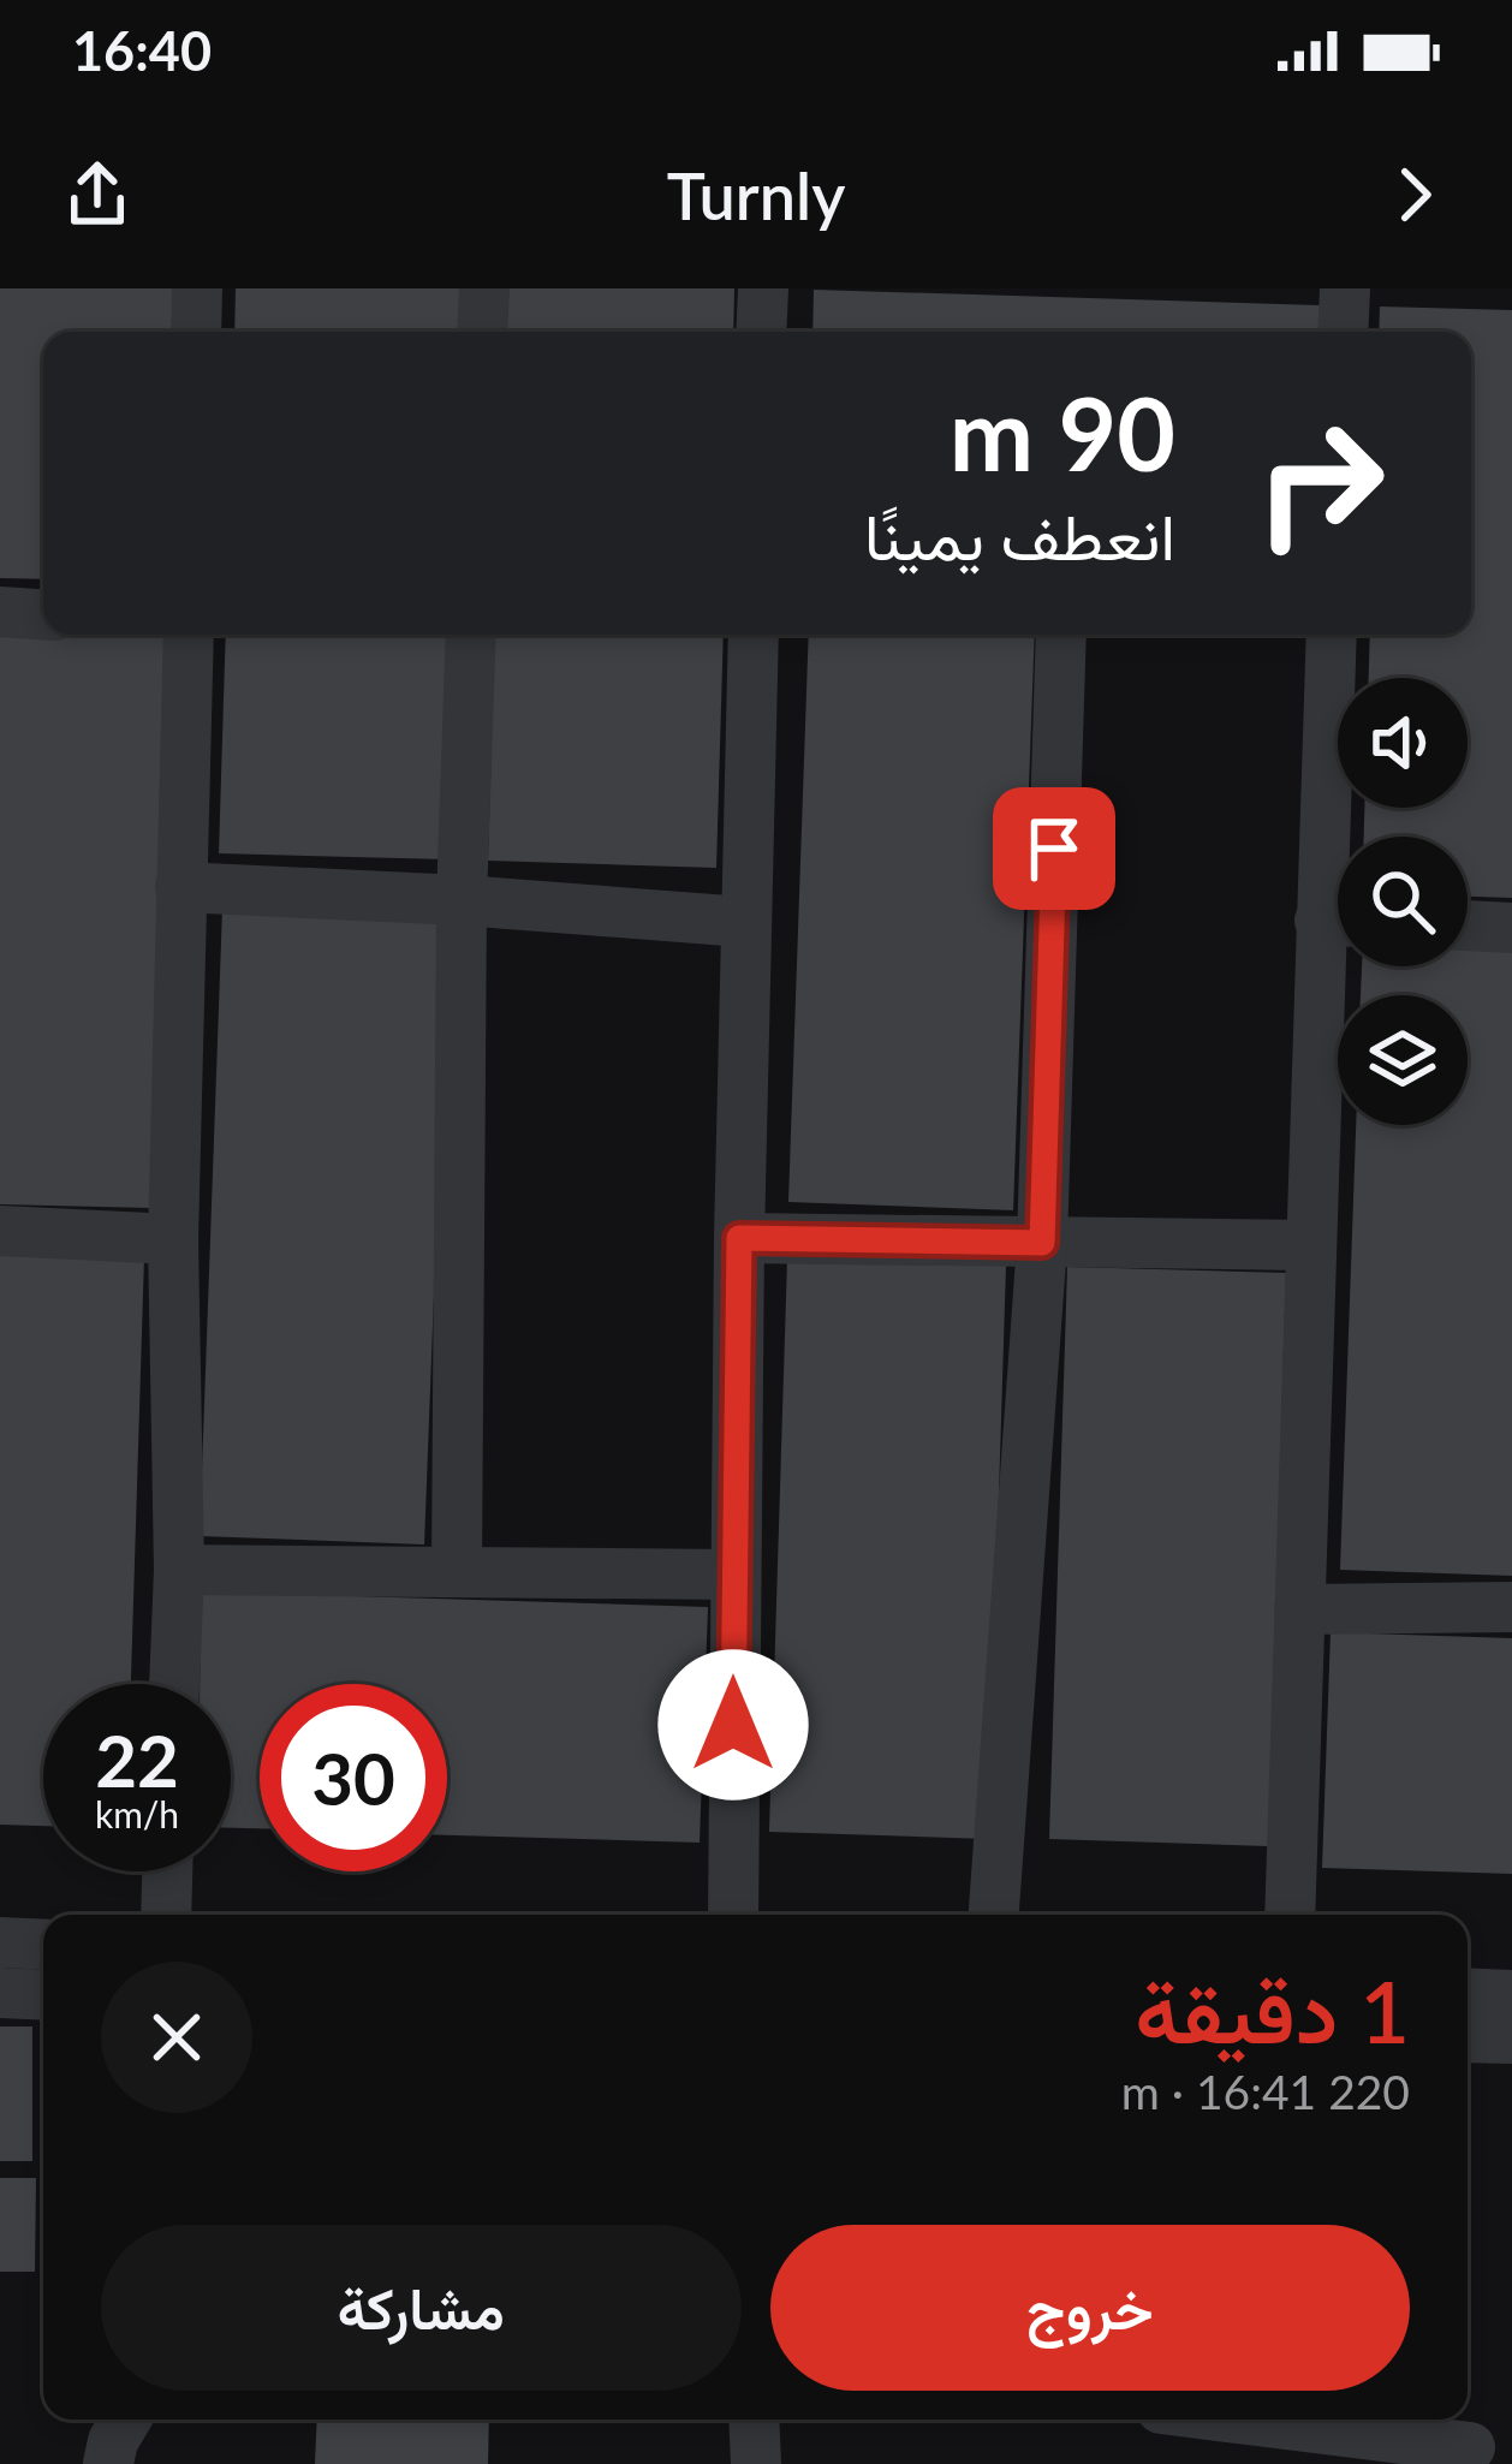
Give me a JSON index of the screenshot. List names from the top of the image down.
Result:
{
  "page": {
    "status": "16:40",
    "header": "Turnly",
    "turn": ["90 m", "انعطف يمينًا"],
    "speed": "22 km/h",
    "limit": "30",
    "heading": ["1 دقيقة", "220 m · 16:41"],
    "buttons": ["خروج", "مشاركة"]
  }
}
